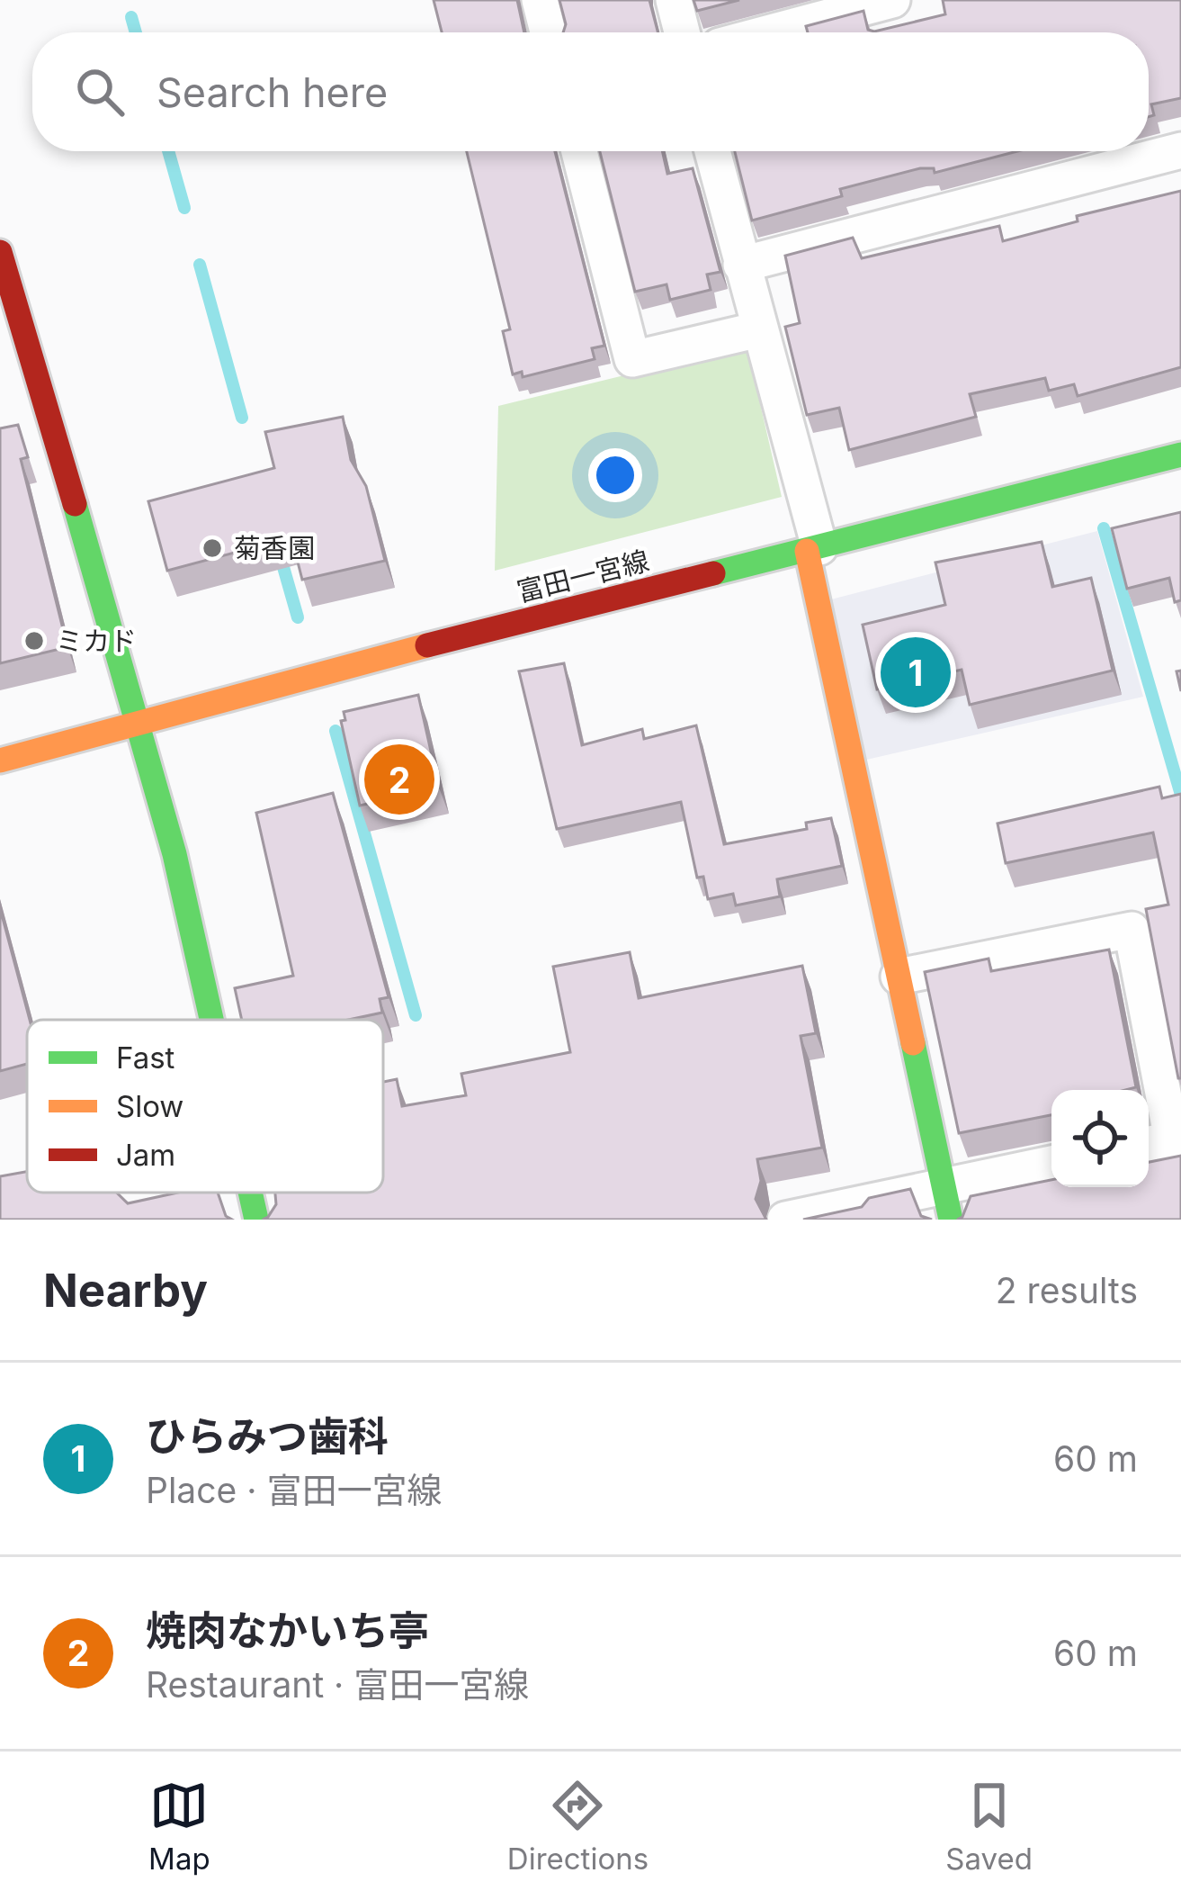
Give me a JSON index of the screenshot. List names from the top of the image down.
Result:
{
  "streets": {
    "street": ["富田一宮線"]
  },
  "places": ["菊香園", "ミカド"],
  "legend": ["Fast", "Slow", "Jam"],
  "page": {
    "search": "Search here",
    "pins": ["1", "2"],
    "heading": ["Nearby", "2 results"],
    "list": [
      {
        "mark": "1",
        "name": "ひらみつ歯科",
        "note": "Place · 富田一宮線",
        "value": "60 m"
      },
      {
        "mark": "2",
        "name": "焼肉なかいち亭",
        "note": "Restaurant · 富田一宮線",
        "value": "60 m"
      }
    ],
    "nav": ["Map", "Directions", "Saved"]
  }
}
